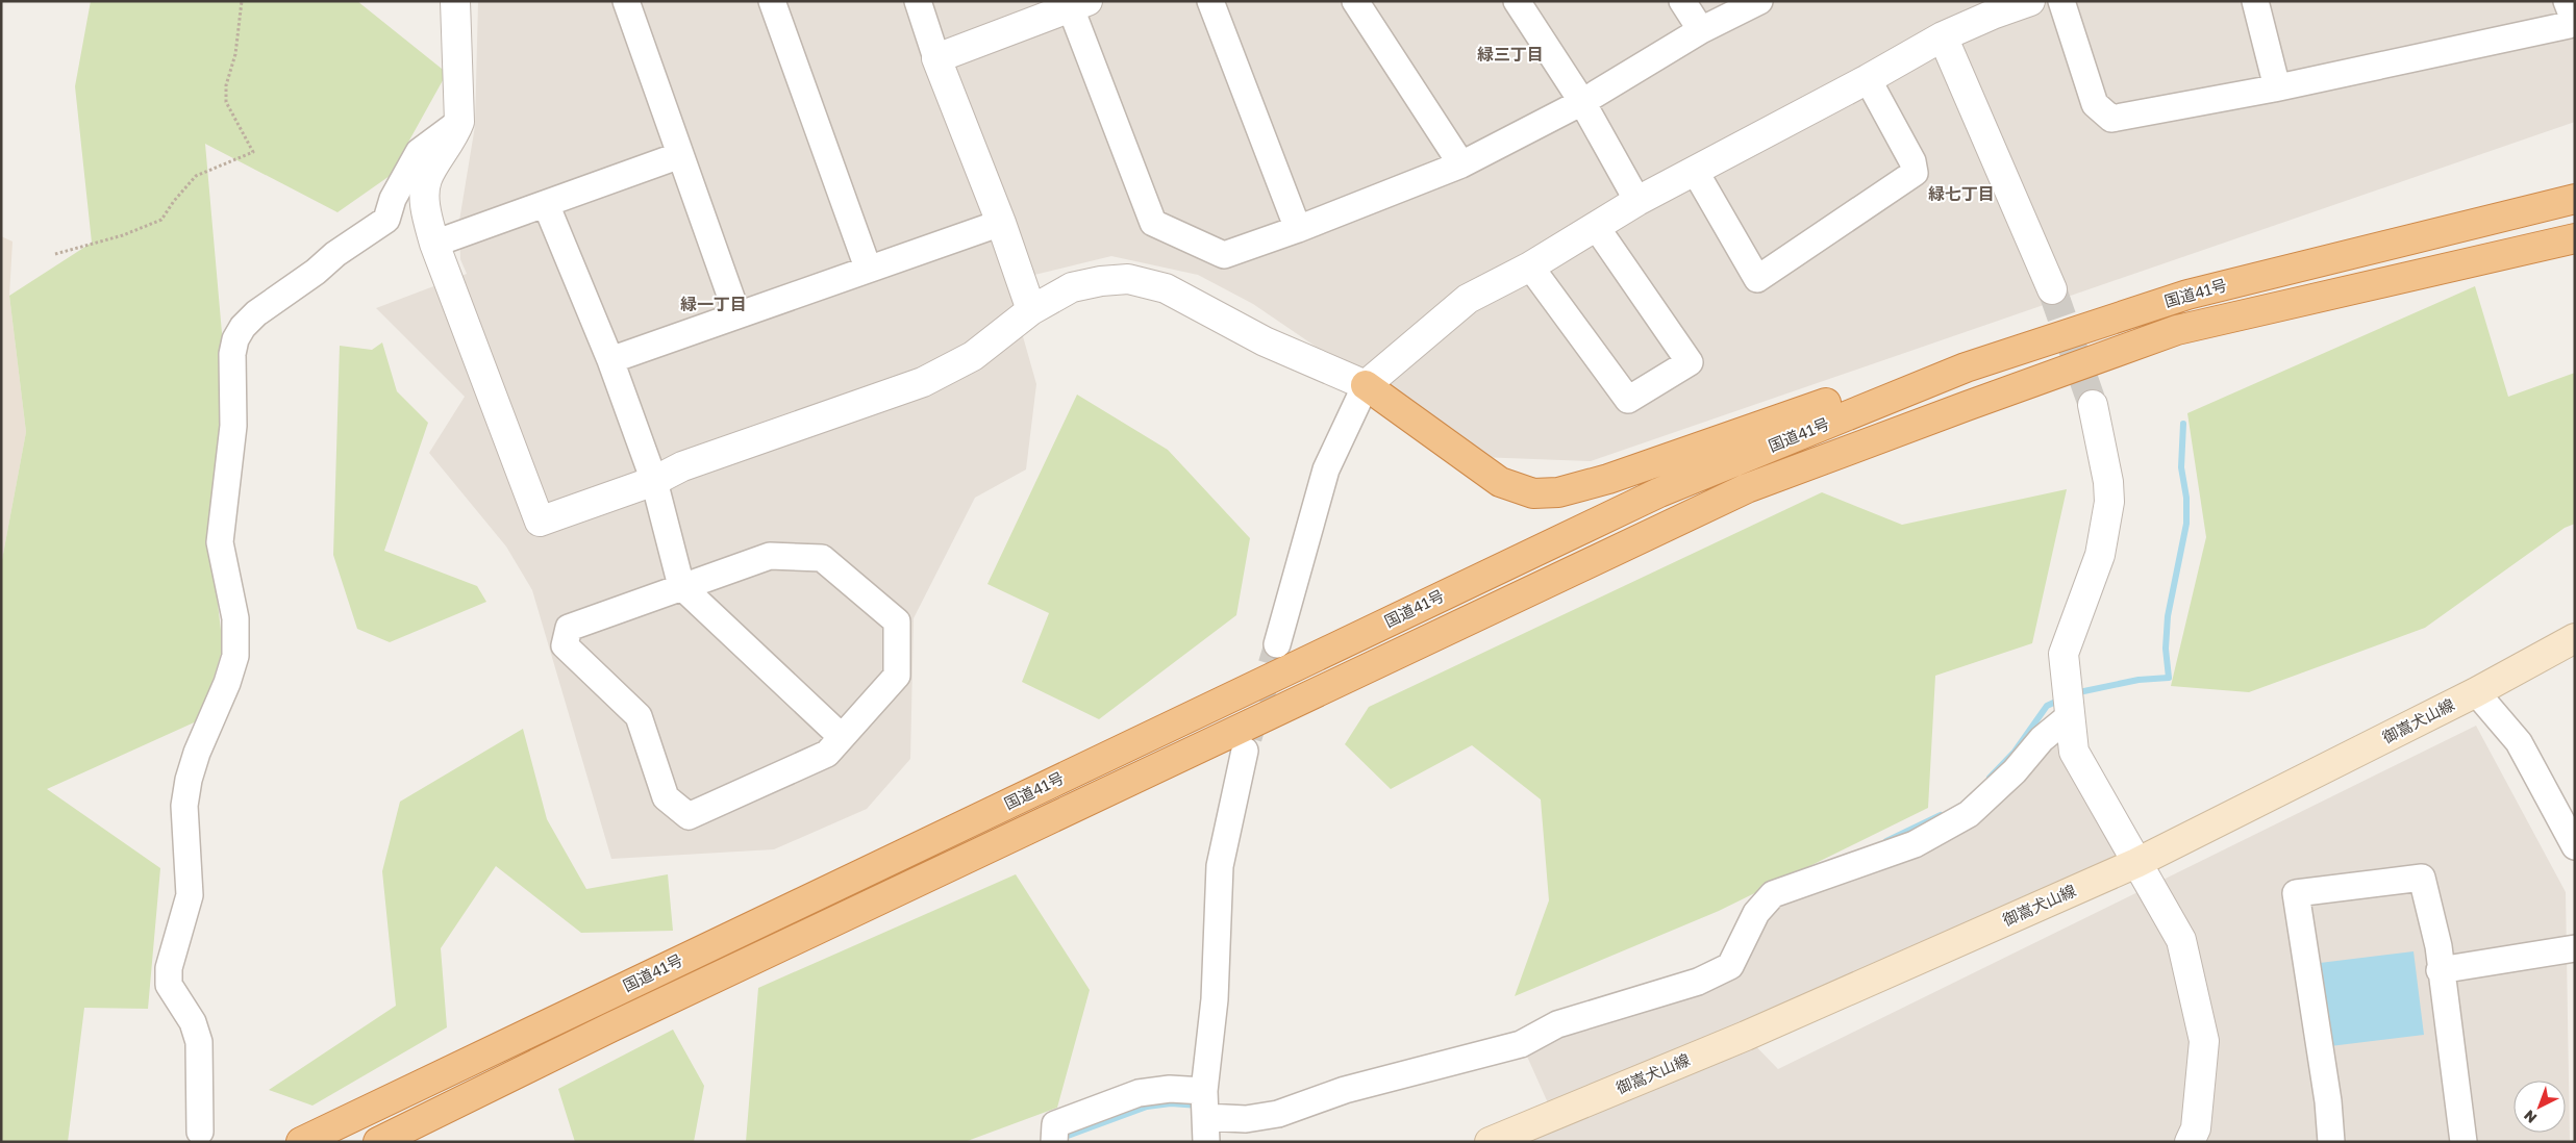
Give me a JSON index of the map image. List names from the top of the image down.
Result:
{
  "streets": {
    "highway": ["国道41号"],
    "main road": ["御嵩犬山線"]
  },
  "districts": ["緑三丁目", "緑七丁目", "緑一丁目"],
  "north": "bottom left"
}
